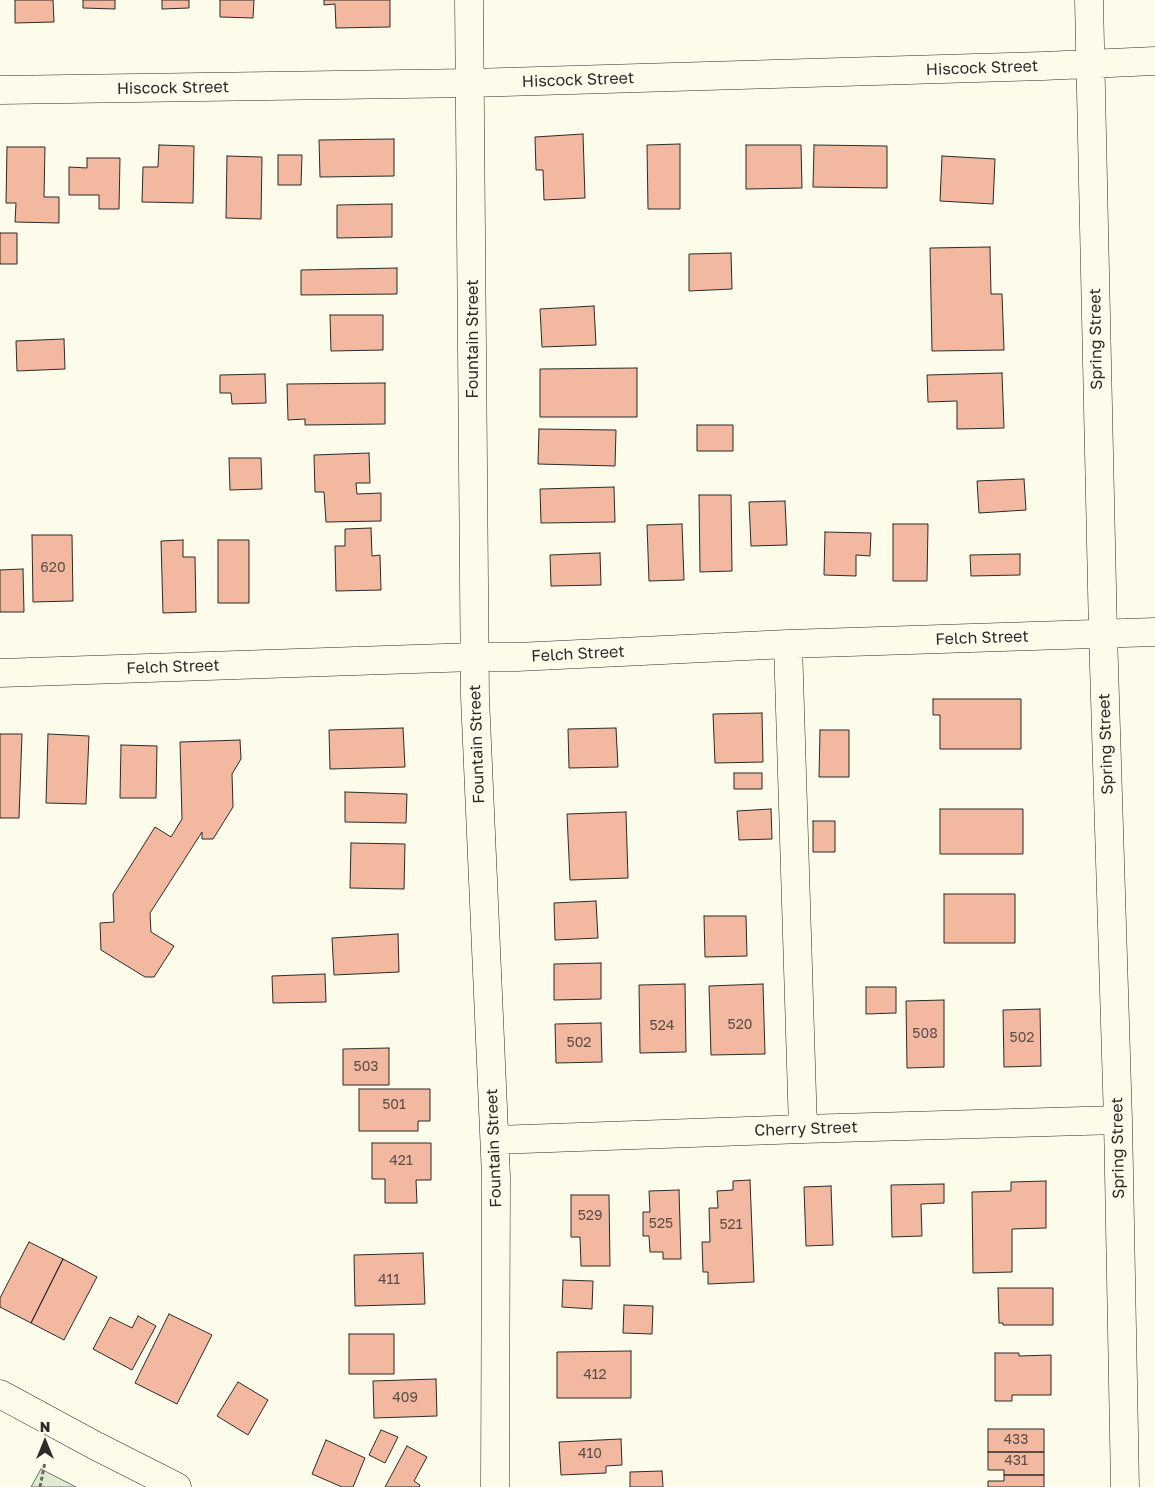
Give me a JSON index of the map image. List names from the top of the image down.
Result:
{
  "streets": {
    "street": [
      "Hiscock Street",
      "Fountain Street",
      "Spring Street",
      "Felch Street",
      "Cherry Street"
    ]
  },
  "crossings": [
    ["Hiscock Street", "Fountain Street"],
    ["Hiscock Street", "Spring Street"],
    ["Fountain Street", "Felch Street"],
    ["Fountain Street", "Cherry Street"],
    ["Spring Street", "Felch Street"],
    ["Spring Street", "Cherry Street"]
  ],
  "house_numbers": [
    "620",
    "520",
    "524",
    "508",
    "502",
    "502",
    "503",
    "501",
    "421",
    "529",
    "525",
    "521",
    "411",
    "412",
    "409",
    "433",
    "410",
    "431"
  ],
  "north": "top"
}
